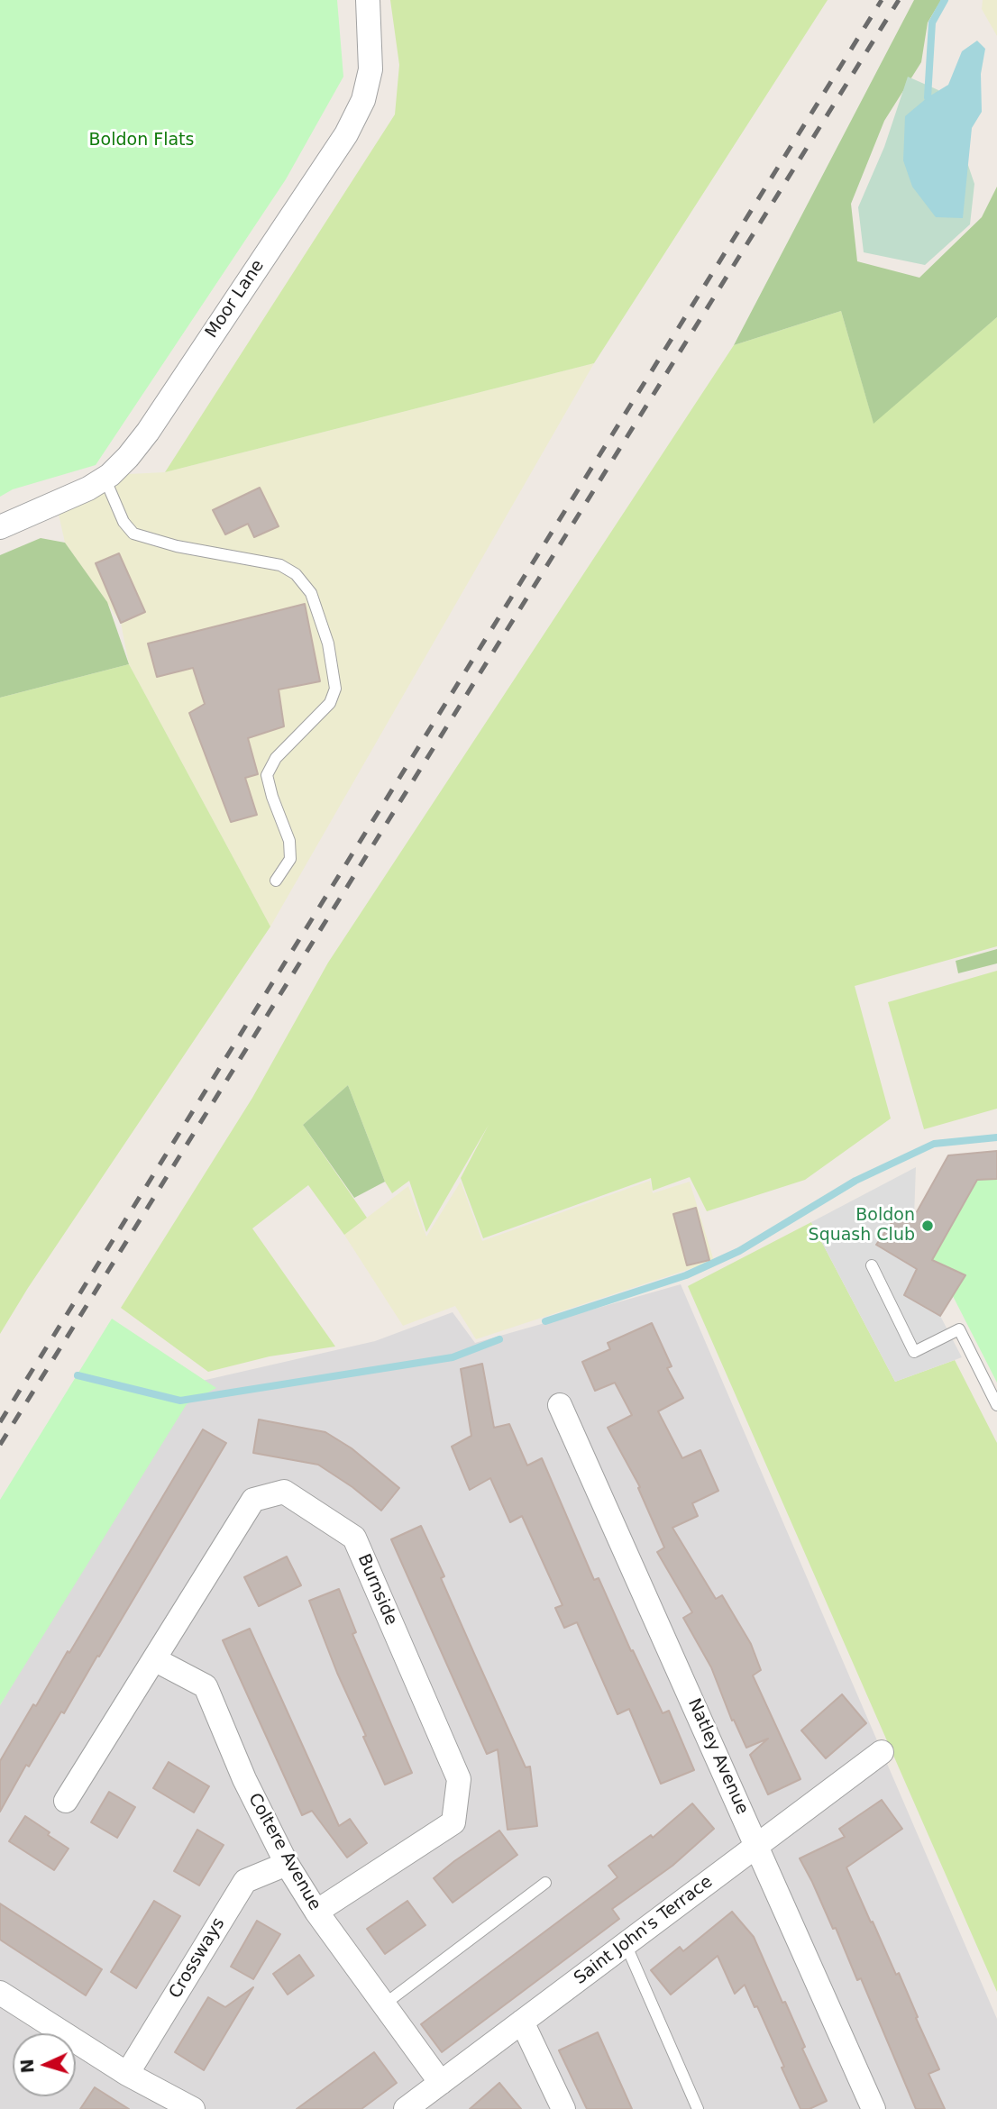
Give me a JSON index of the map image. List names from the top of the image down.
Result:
{
  "streets": {
    "street": [
      "Moor Lane",
      "Burnside",
      "Natley Avenue",
      "Coltere Avenue",
      "Saint John's Terrace",
      "Crossways"
    ]
  },
  "crossings": [
    ["Burnside", "Coltere Avenue"],
    ["Natley Avenue", "Saint John's Terrace"],
    ["Coltere Avenue", "Saint John's Terrace"],
    ["Coltere Avenue", "Crossways"]
  ],
  "parks": ["Boldon Flats"],
  "places": ["Boldon Squash Club"],
  "north": "left"
}
